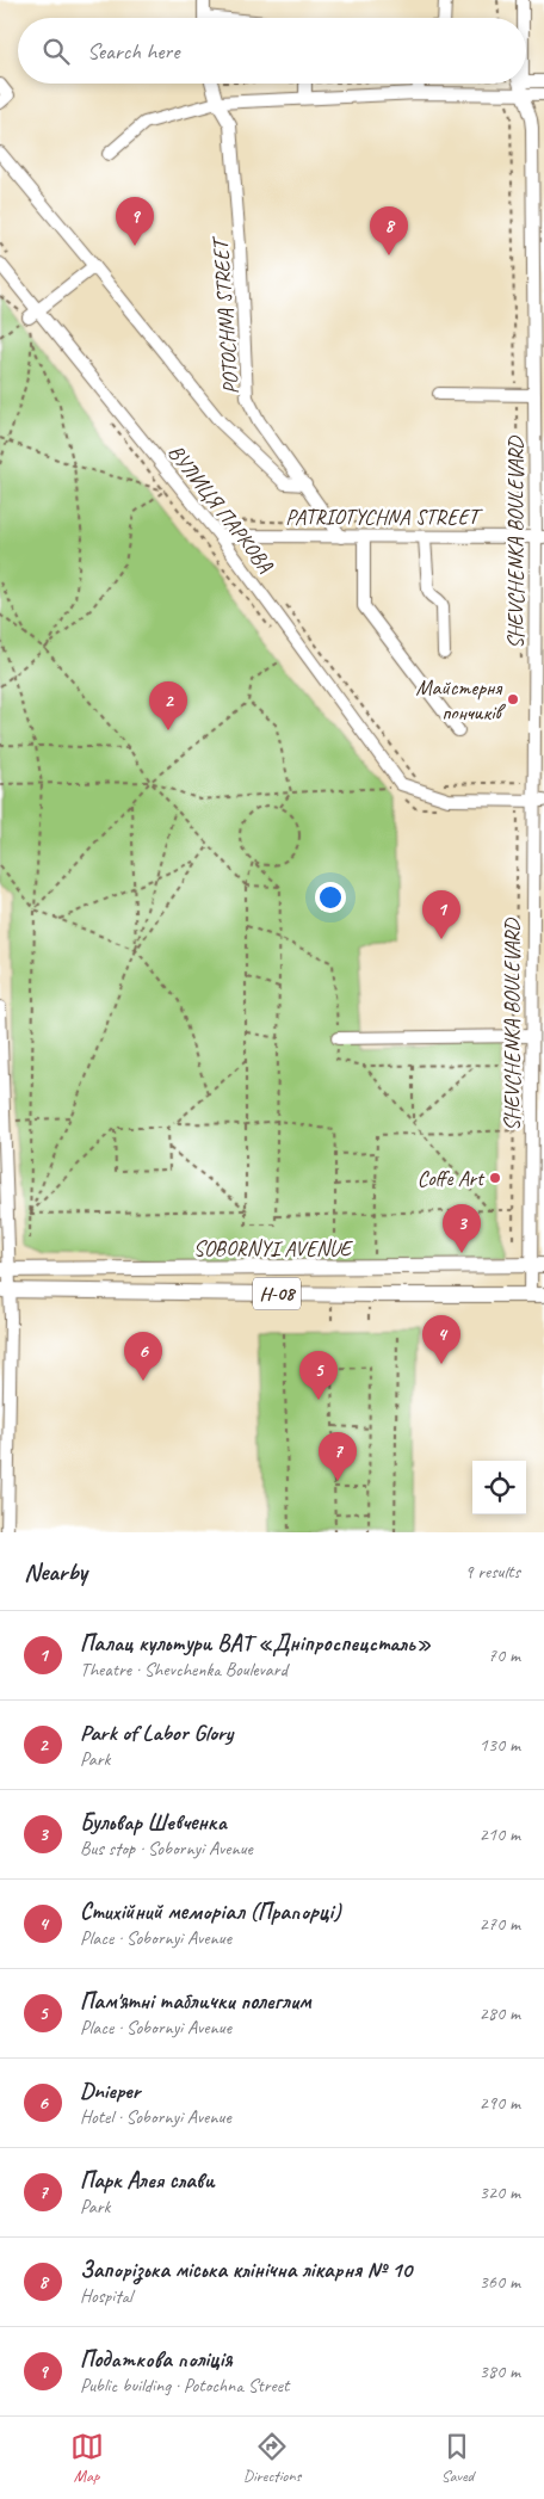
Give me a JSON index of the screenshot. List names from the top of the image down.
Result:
{
  "streets": {
    "main road": ["SOBORNYI AVENUE", "Н-08"],
    "street": [
      "POTOCHNA STREET",
      "ВУЛИЦЯ ПАРКОВА",
      "PATRIOTYCHNA STREET",
      "SHEVCHENKA BOULEVARD"
    ]
  },
  "crossings": [
    ["POTOCHNA STREET", "PATRIOTYCHNA STREET"],
    ["ВУЛИЦЯ ПАРКОВА", "PATRIOTYCHNA STREET"],
    ["PATRIOTYCHNA STREET", "SHEVCHENKA BOULEVARD"],
    ["SHEVCHENKA BOULEVARD", "SOBORNYI AVENUE"]
  ],
  "places": ["Майстерня пончиків", "Coffe Art"],
  "page": {
    "search": "Search here",
    "pins": [
      "9",
      "8",
      "2",
      "1",
      "3",
      "4",
      "6",
      "5",
      "7"
    ],
    "heading": ["Nearby", "9 results"],
    "list": [
      {
        "mark": "1",
        "name": "Палац культури ВАТ «Дніпроспецсталь»",
        "note": "Theatre · Shevchenka Boulevard",
        "value": "70 m"
      },
      {
        "mark": "2",
        "name": "Park of Labor Glory",
        "note": "Park",
        "value": "130 m"
      },
      {
        "mark": "3",
        "name": "Бульвар Шевченка",
        "note": "Bus stop · Sobornyi Avenue",
        "value": "210 m"
      },
      {
        "mark": "4",
        "name": "Стихійний меморіал (Прапорці)",
        "note": "Place · Sobornyi Avenue",
        "value": "270 m"
      },
      {
        "mark": "5",
        "name": "Пам'ятні таблички полеглим",
        "note": "Place · Sobornyi Avenue",
        "value": "280 m"
      },
      {
        "mark": "6",
        "name": "Dnieper",
        "note": "Hotel · Sobornyi Avenue",
        "value": "290 m"
      },
      {
        "mark": "7",
        "name": "Парк Алея слави",
        "note": "Park",
        "value": "320 m"
      },
      {
        "mark": "8",
        "name": "Запорізька міська клінічна лікарня № 10",
        "note": "Hospital",
        "value": "360 m"
      },
      {
        "mark": "9",
        "name": "Податкова поліція",
        "note": "Public building · Potochna Street",
        "value": "380 m"
      }
    ],
    "nav": ["Map", "Directions", "Saved"]
  }
}
